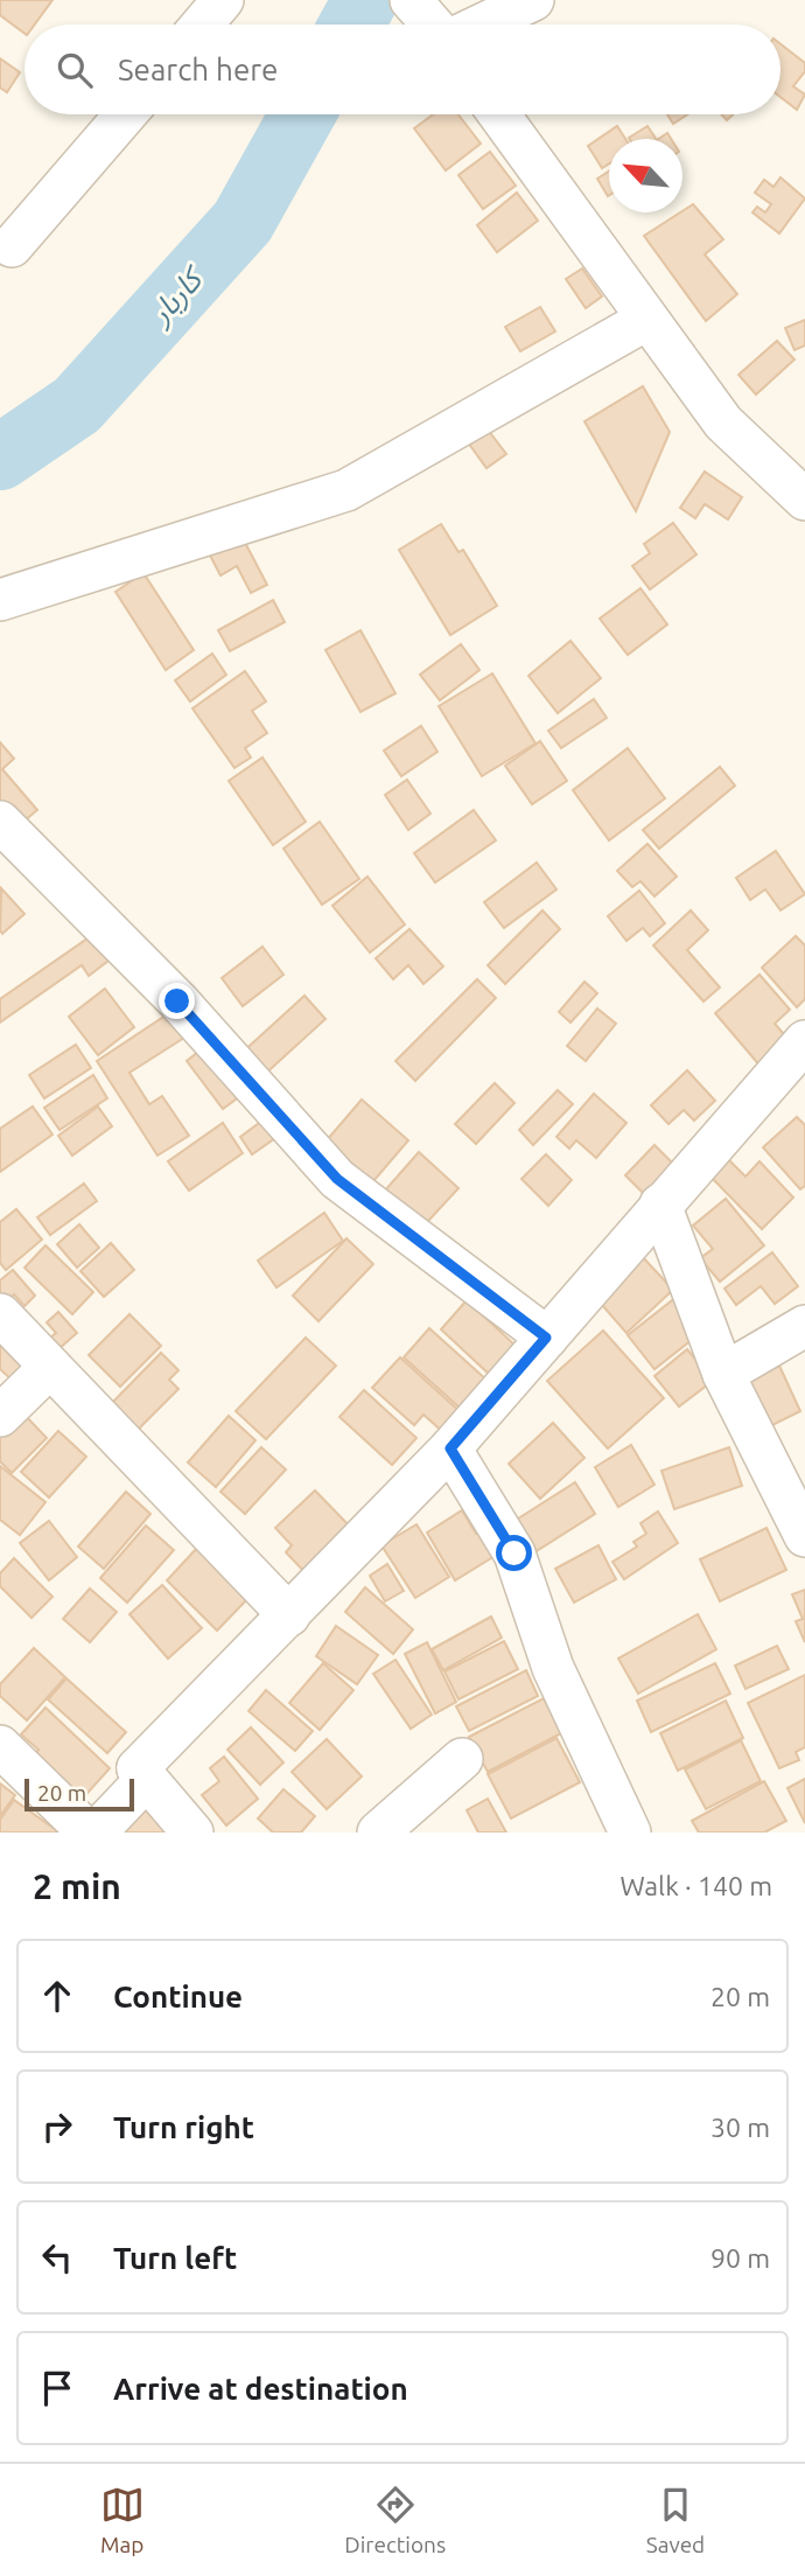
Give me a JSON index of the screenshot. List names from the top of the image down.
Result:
{
  "water": ["کاربار"],
  "scale_bar": "20 m",
  "north": "top left",
  "page": {
    "search": "Search here",
    "scale": "20 m",
    "heading": ["2 min", "Walk · 140 m"],
    "list": [
      ["Continue", "20 m"],
      ["Turn right", "30 m"],
      ["Turn left", "90 m"],
      "Arrive at destination"
    ],
    "nav": ["Map", "Directions", "Saved"]
  }
}
